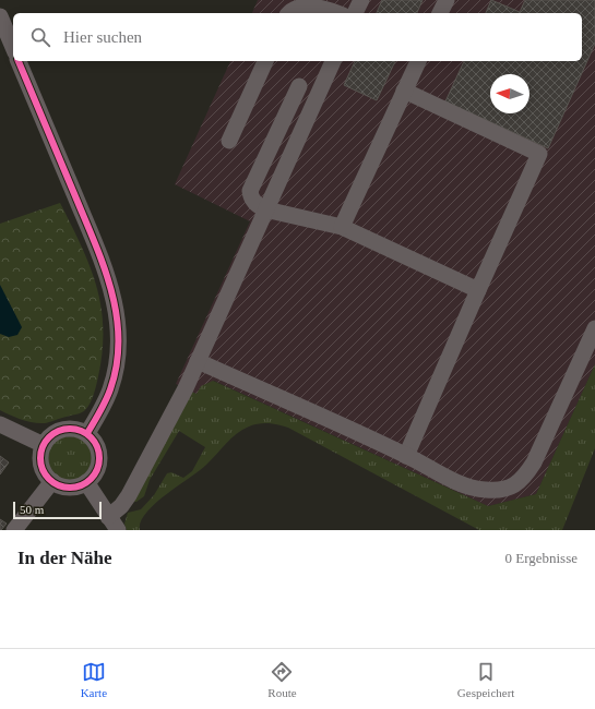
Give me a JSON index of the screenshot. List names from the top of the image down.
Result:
{
  "scale_bar": "50 m",
  "north": "left",
  "page": {
    "search": "Hier suchen",
    "scale": "50 m",
    "heading": ["In der Nähe", "0 Ergebnisse"],
    "nav": ["Karte", "Route", "Gespeichert"]
  }
}
